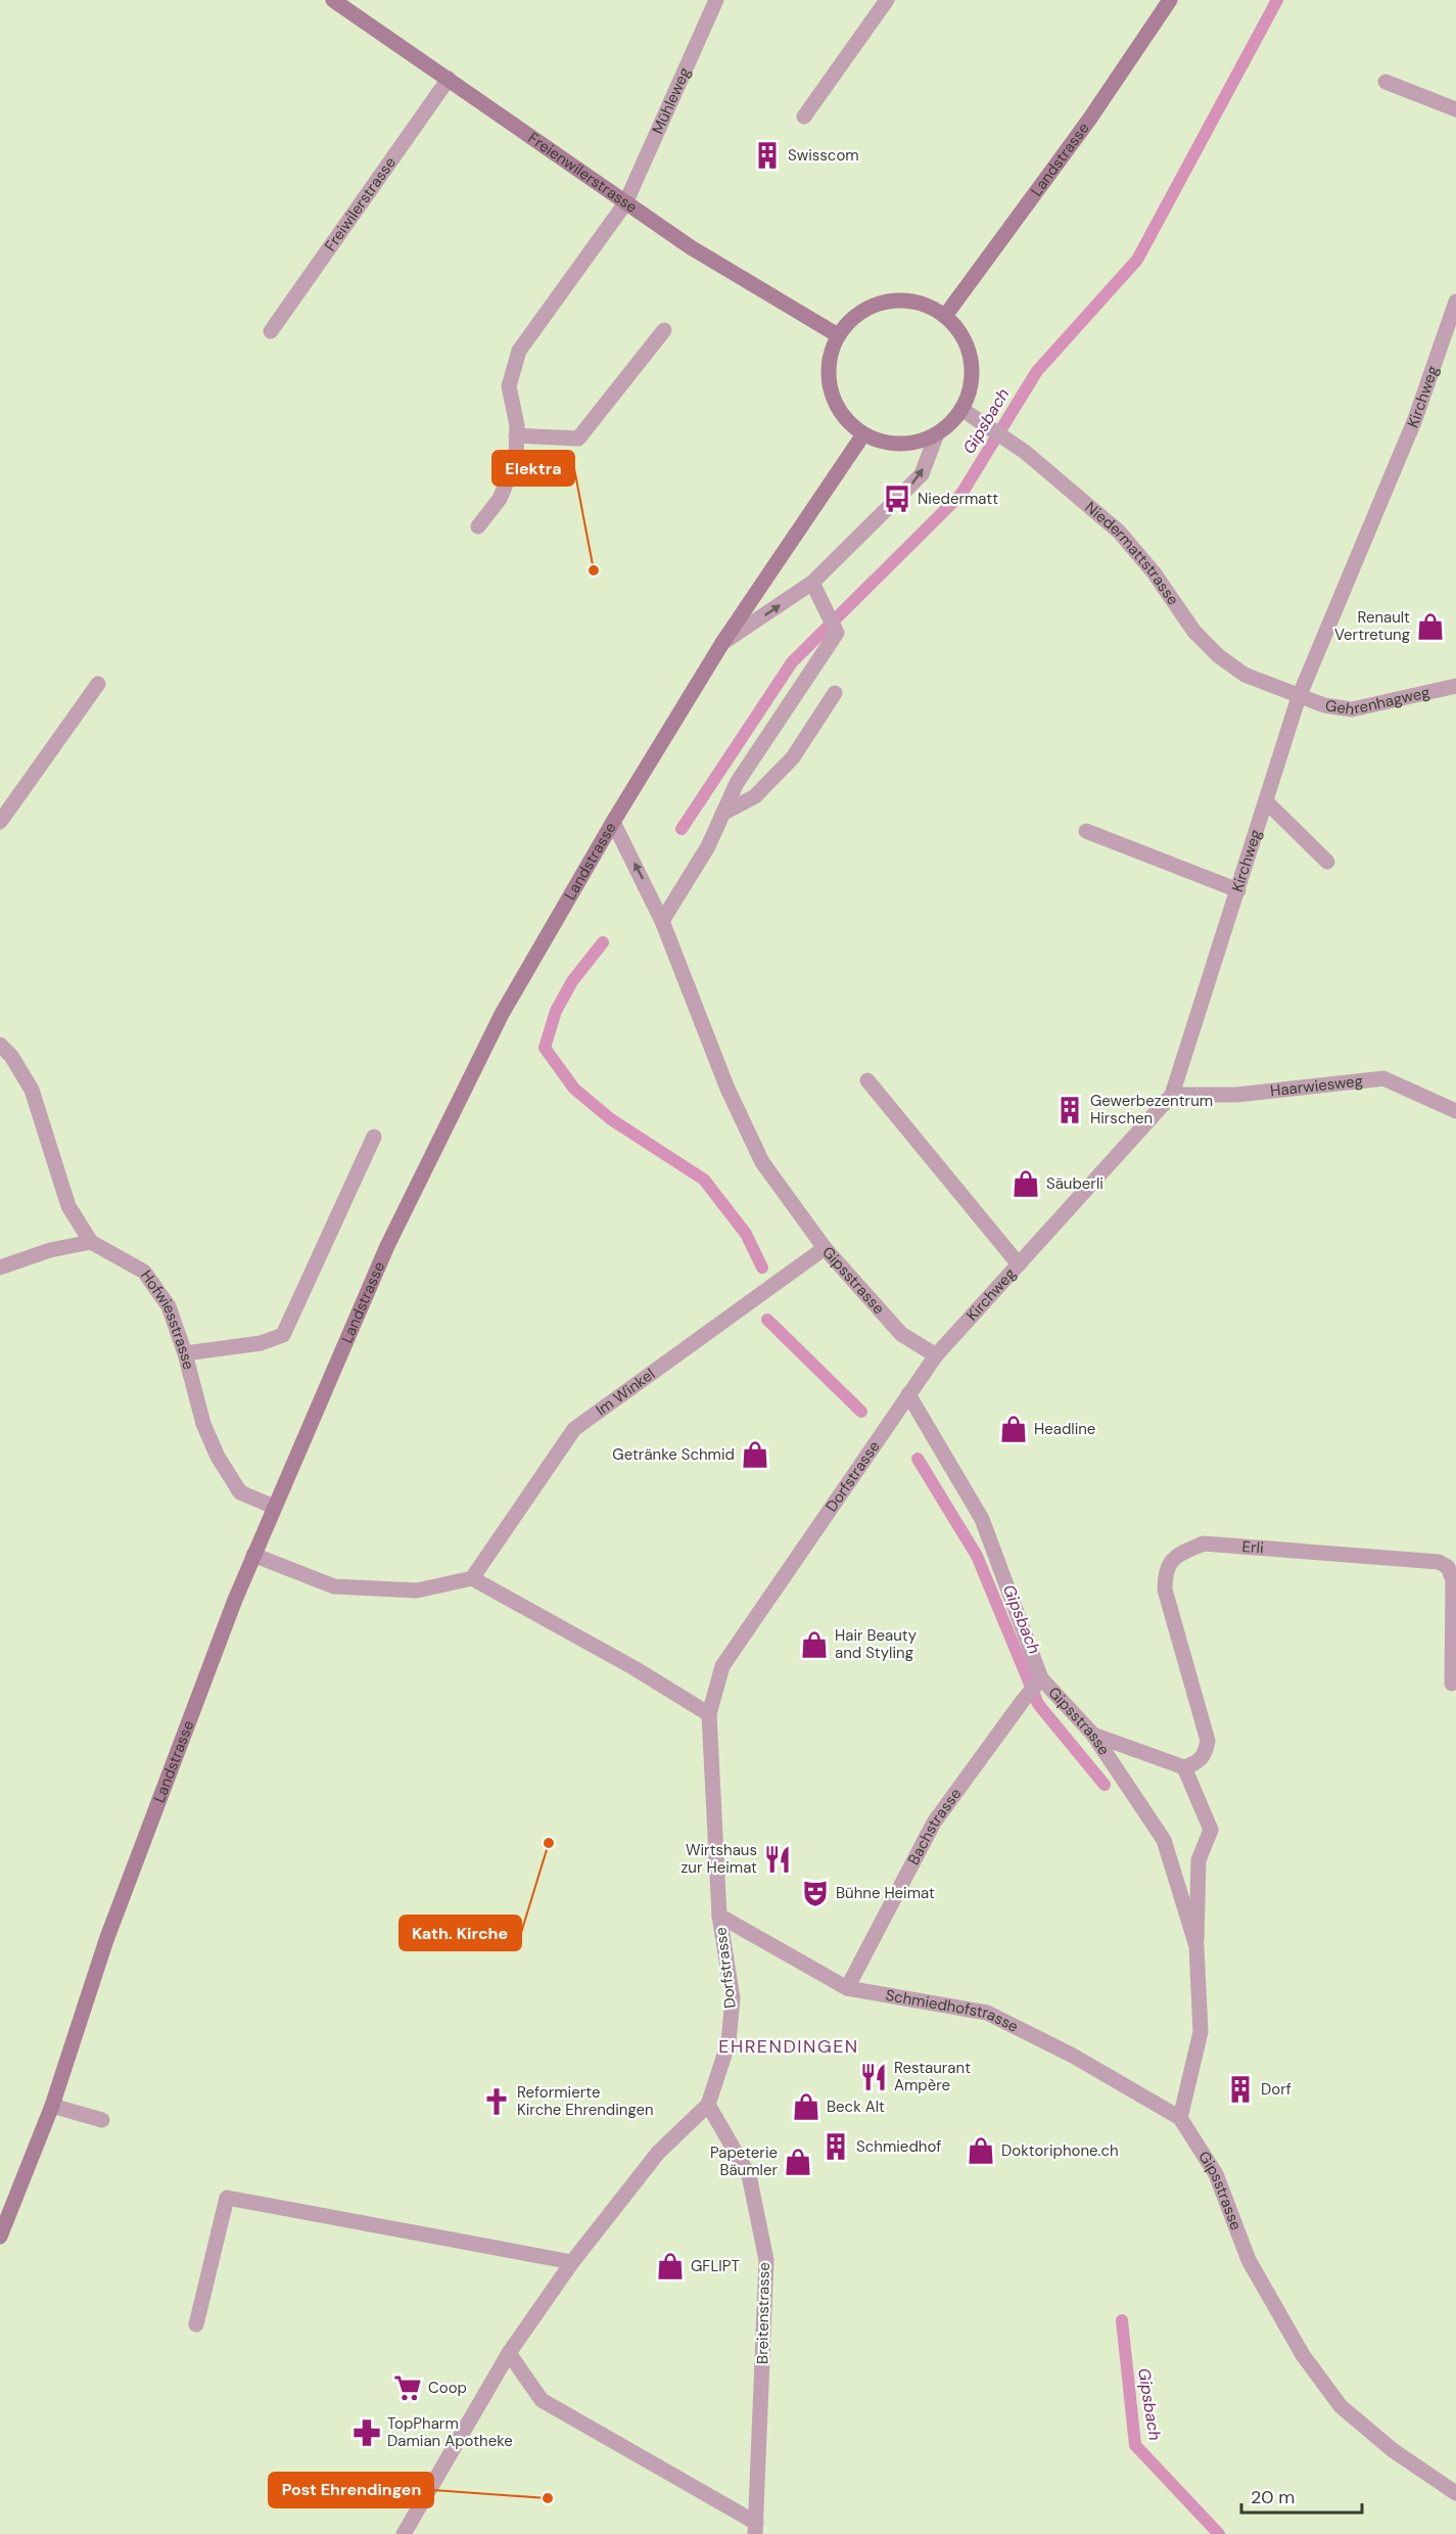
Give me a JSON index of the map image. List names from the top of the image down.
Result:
{
  "streets": {
    "main road": ["Landstrasse", "Freienwilerstrasse"],
    "street": [
      "Mühleweg",
      "Freiwilerstrasse",
      "Kirchweg",
      "Niedermattstrasse",
      "Gehrenhagweg",
      "Haarwiesweg",
      "Gipsstrasse",
      "Hofwiesstrasse",
      "Im Winkel",
      "Dorfstrasse",
      "Erli",
      "Bachstrasse",
      "Schmiedhofstrasse",
      "Breitenstrasse"
    ]
  },
  "crossings": [
    ["Mühleweg", "Freienwilerstrasse"],
    ["Landstrasse", "Freienwilerstrasse"],
    ["Landstrasse", "Niedermattstrasse"],
    ["Landstrasse", "Gipsstrasse"],
    ["Landstrasse", "Hofwiesstrasse"],
    ["Freienwilerstrasse", "Freiwilerstrasse"],
    ["Freienwilerstrasse", "Niedermattstrasse"],
    ["Kirchweg", "Niedermattstrasse"],
    ["Kirchweg", "Gehrenhagweg"],
    ["Kirchweg", "Haarwiesweg"],
    ["Kirchweg", "Gipsstrasse"],
    ["Niedermattstrasse", "Gehrenhagweg"],
    ["Gipsstrasse", "Im Winkel"],
    ["Gipsstrasse", "Dorfstrasse"],
    ["Gipsstrasse", "Bachstrasse"],
    ["Gipsstrasse", "Schmiedhofstrasse"],
    ["Dorfstrasse", "Schmiedhofstrasse"],
    ["Dorfstrasse", "Breitenstrasse"],
    ["Bachstrasse", "Schmiedhofstrasse"]
  ],
  "districts": ["EHRENDINGEN"],
  "water": ["Gipsbach"],
  "places": {
    "building": [
      "Swisscom",
      "Gewerbezentrum Hirschen",
      "Dorf",
      "Schmiedhof"
    ],
    "bus stop": ["Niedermatt"],
    "other": ["Elektra", "Kath. Kirche", "Post Ehrendingen"],
    "shop": [
      "Renault Vertretung",
      "Säuberli",
      "Headline",
      "Getränke Schmid",
      "Hair Beauty and Styling",
      "Beck Alt",
      "Doktoriphone.ch",
      "Papeterie Bäumler",
      "GFLIPT"
    ],
    "restaurant": ["Wirtshaus zur Heimat", "Restaurant Ampère"],
    "theatre": ["Bühne Heimat"],
    "church": ["Reformierte Kirche Ehrendingen"],
    "supermarket": ["Coop"],
    "pharmacy": ["TopPharm Damian Apotheke"]
  },
  "scale_bar": "20 m"
}
